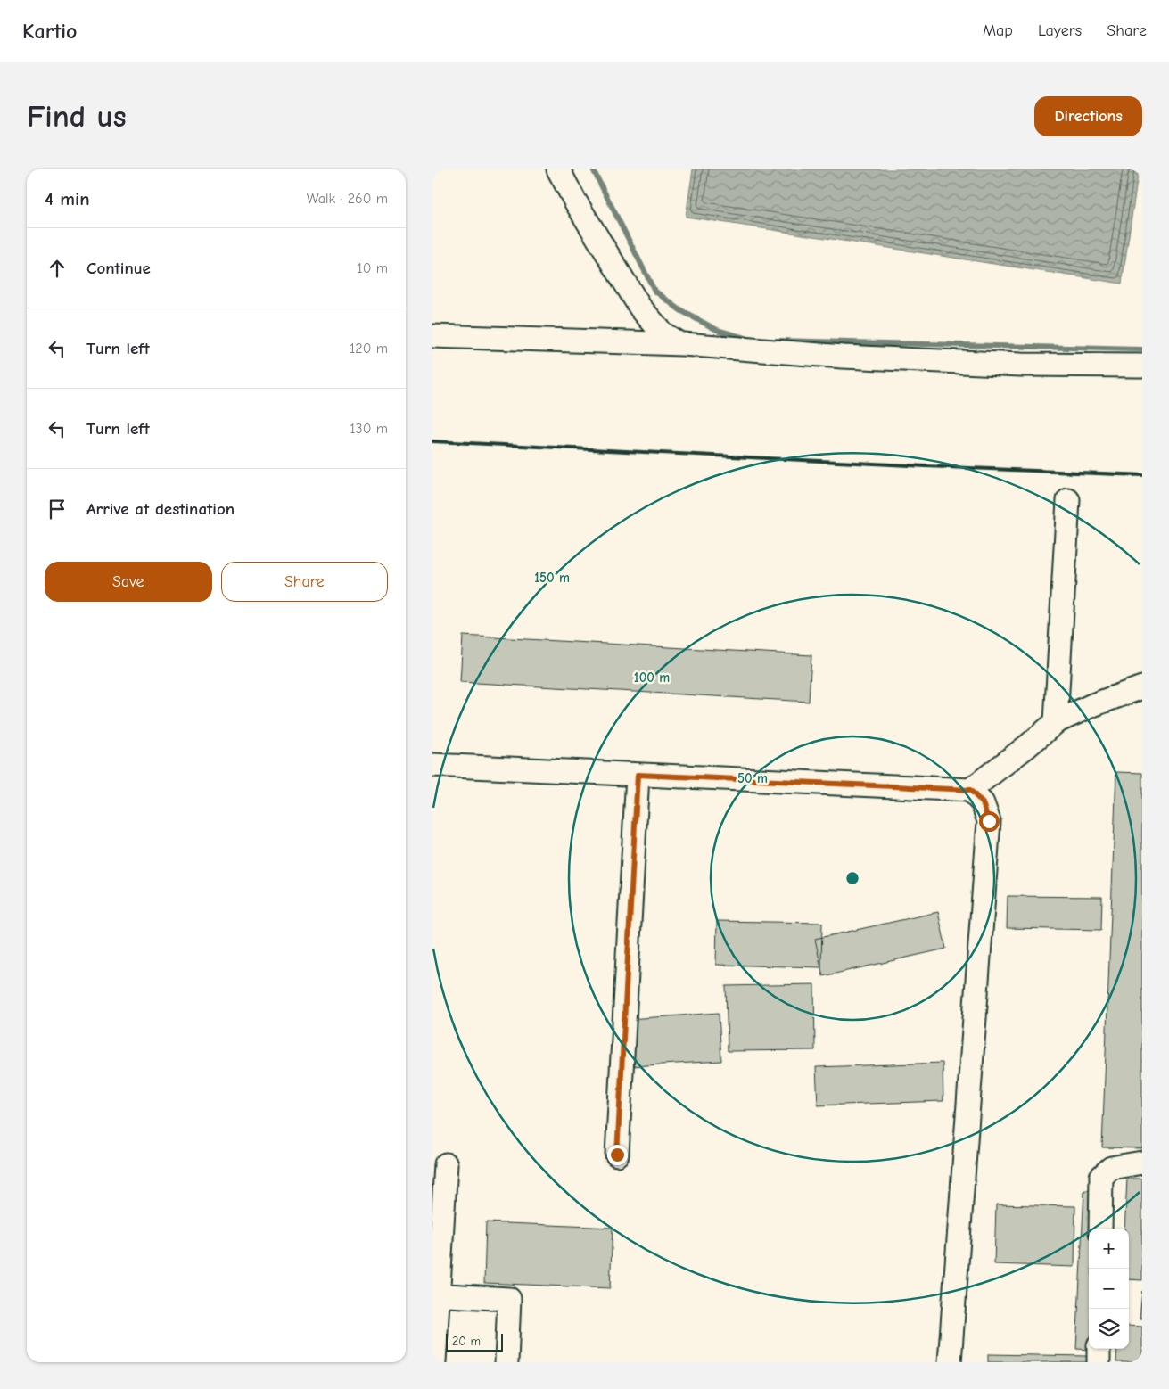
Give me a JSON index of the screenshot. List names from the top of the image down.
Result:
{
  "scale_bar": "20 m",
  "page": {
    "header": "Kartio",
    "nav": ["Map", "Layers", "Share"],
    "buttons": [
      "Directions",
      ["Save", "Share"]
    ],
    "title": "Find us",
    "heading": ["4 min", "Walk · 260 m"],
    "list": [
      ["Continue", "10 m"],
      ["Turn left", "120 m"],
      ["Turn left", "130 m"],
      "Arrive at destination"
    ],
    "map_buttons": ["+", "−"],
    "scale": "20 m"
  },
  "rings": ["150 m", "100 m", "50 m"]
}
